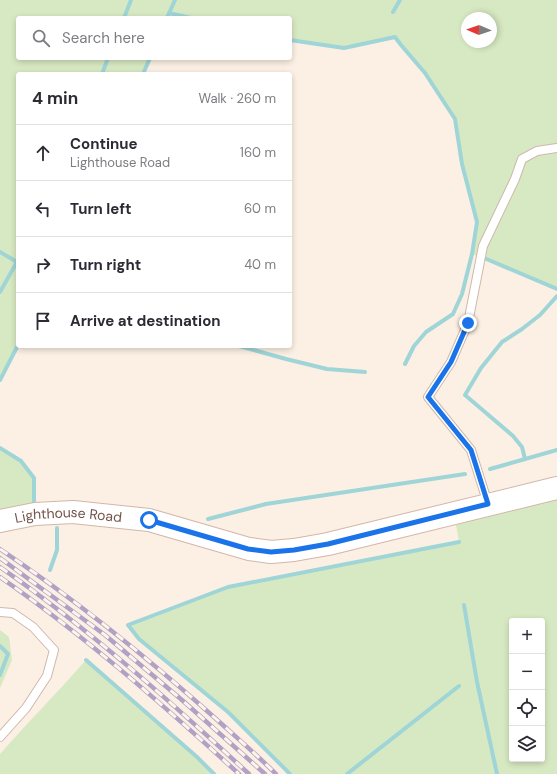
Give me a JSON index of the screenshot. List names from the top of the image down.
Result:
{
  "streets": {
    "main road": ["Lighthouse Road"]
  },
  "north": "left",
  "page": {
    "search": "Search here",
    "heading": ["4 min", "Walk · 260 m"],
    "list": [
      ["Continue", "Lighthouse Road", "160 m"],
      ["Turn left", "60 m"],
      ["Turn right", "40 m"],
      "Arrive at destination"
    ],
    "map_buttons": ["+", "−"]
  }
}
